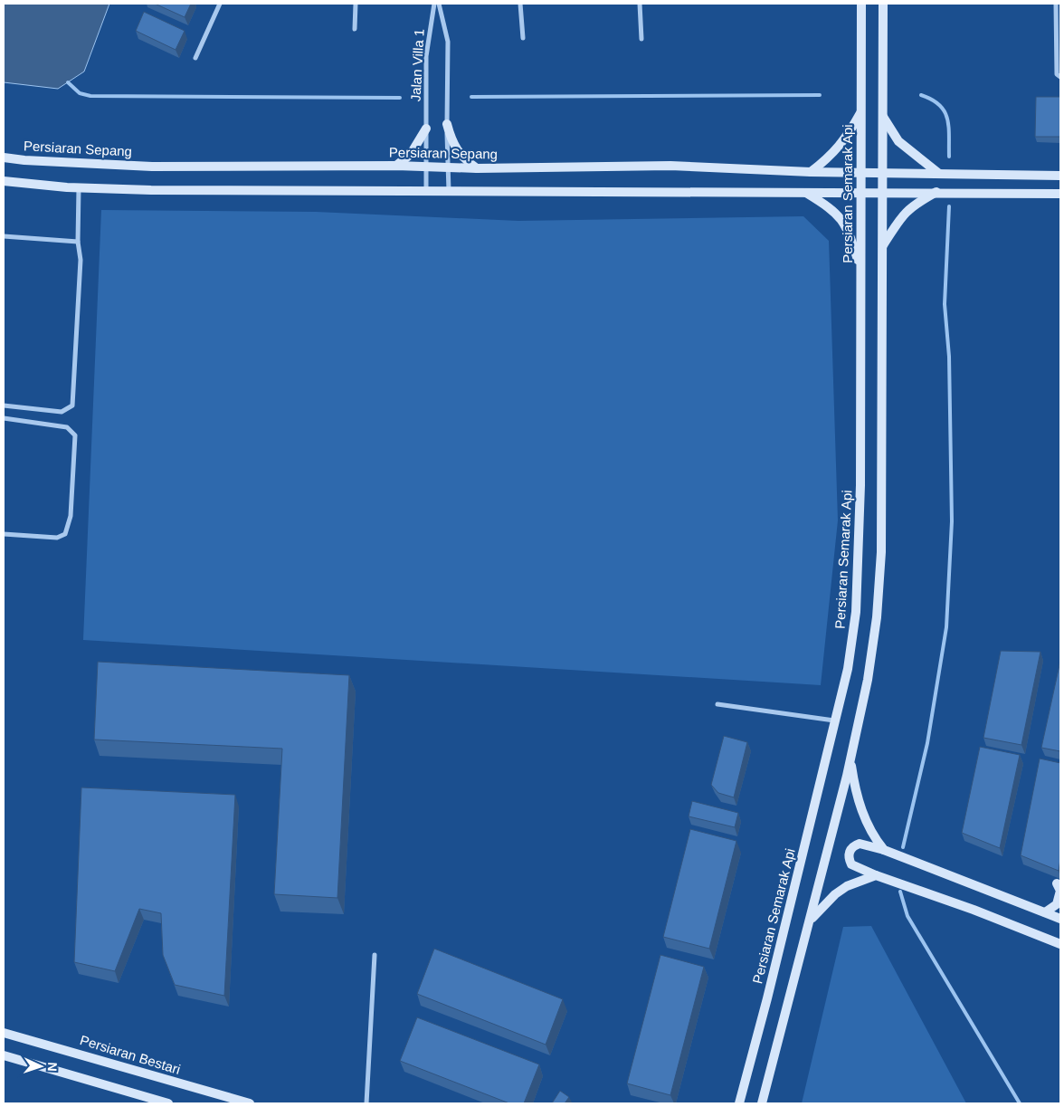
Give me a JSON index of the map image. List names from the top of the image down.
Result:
{
  "streets": {
    "main road": ["Persiaran Sepang", "Persiaran Semarak Api", "Persiaran Bestari"],
    "street": ["Jalan Villa 1"]
  },
  "crossings": [
    ["Jalan Villa 1", "Persiaran Sepang"],
    ["Persiaran Sepang", "Persiaran Semarak Api"]
  ],
  "north": "right"
}
